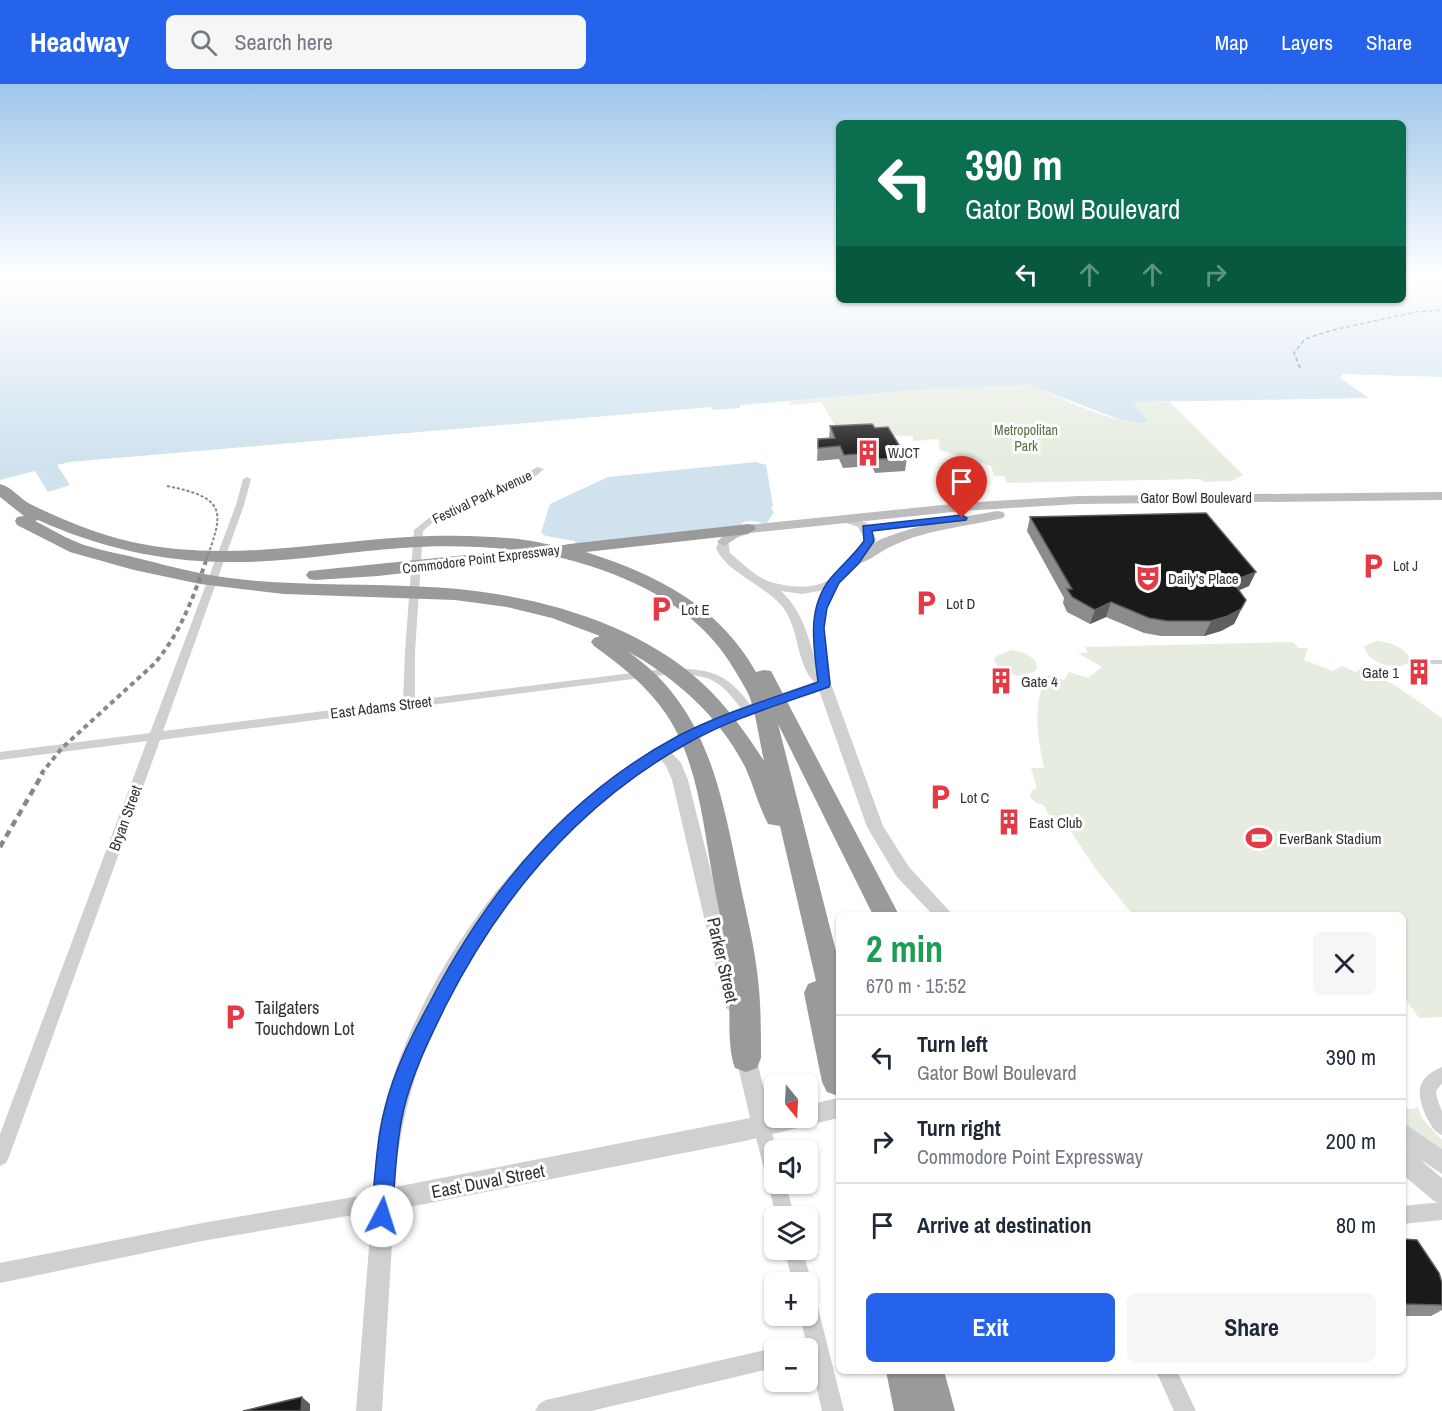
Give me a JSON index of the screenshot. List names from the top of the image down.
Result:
{
  "streets": {
    "highway": ["Commodore Point Expressway"],
    "main road": ["Gator Bowl Boulevard"],
    "street": [
      "Festival Park Avenue",
      "East Adams Street",
      "Bryan Street",
      "Parker Street",
      "East Duval Street"
    ]
  },
  "crossings": [
    ["Festival Park Avenue", "East Adams Street"],
    ["Gator Bowl Boulevard", "Commodore Point Expressway"],
    ["East Adams Street", "Bryan Street"],
    ["Parker Street", "East Duval Street"]
  ],
  "parks": ["Metropolitan Park"],
  "places": {
    "building": [
      "WJCT",
      "Gate 1",
      "Gate 4",
      "East Club"
    ],
    "parking": [
      "Lot J",
      "Lot D",
      "Lot E",
      "Lot C",
      "Tailgaters Touchdown Lot"
    ],
    "theatre": ["Daily's Place"],
    "sports": ["EverBank Stadium"]
  },
  "north": "bottom",
  "page": {
    "header": "Headway",
    "search": "Search here",
    "nav": ["Map", "Layers", "Share"],
    "turn": ["390 m", "Gator Bowl Boulevard"],
    "heading": ["2 min", "670 m · 15:52"],
    "list": [
      {
        "name": "Turn left",
        "note": "Gator Bowl Boulevard",
        "value": "390 m"
      },
      {
        "name": "Turn right",
        "note": "Commodore Point Expressway",
        "value": "200 m"
      },
      {
        "name": "Arrive at destination",
        "value": "80 m"
      }
    ],
    "map_buttons": ["+", "−"],
    "buttons": ["Exit", "Share"]
  }
}
